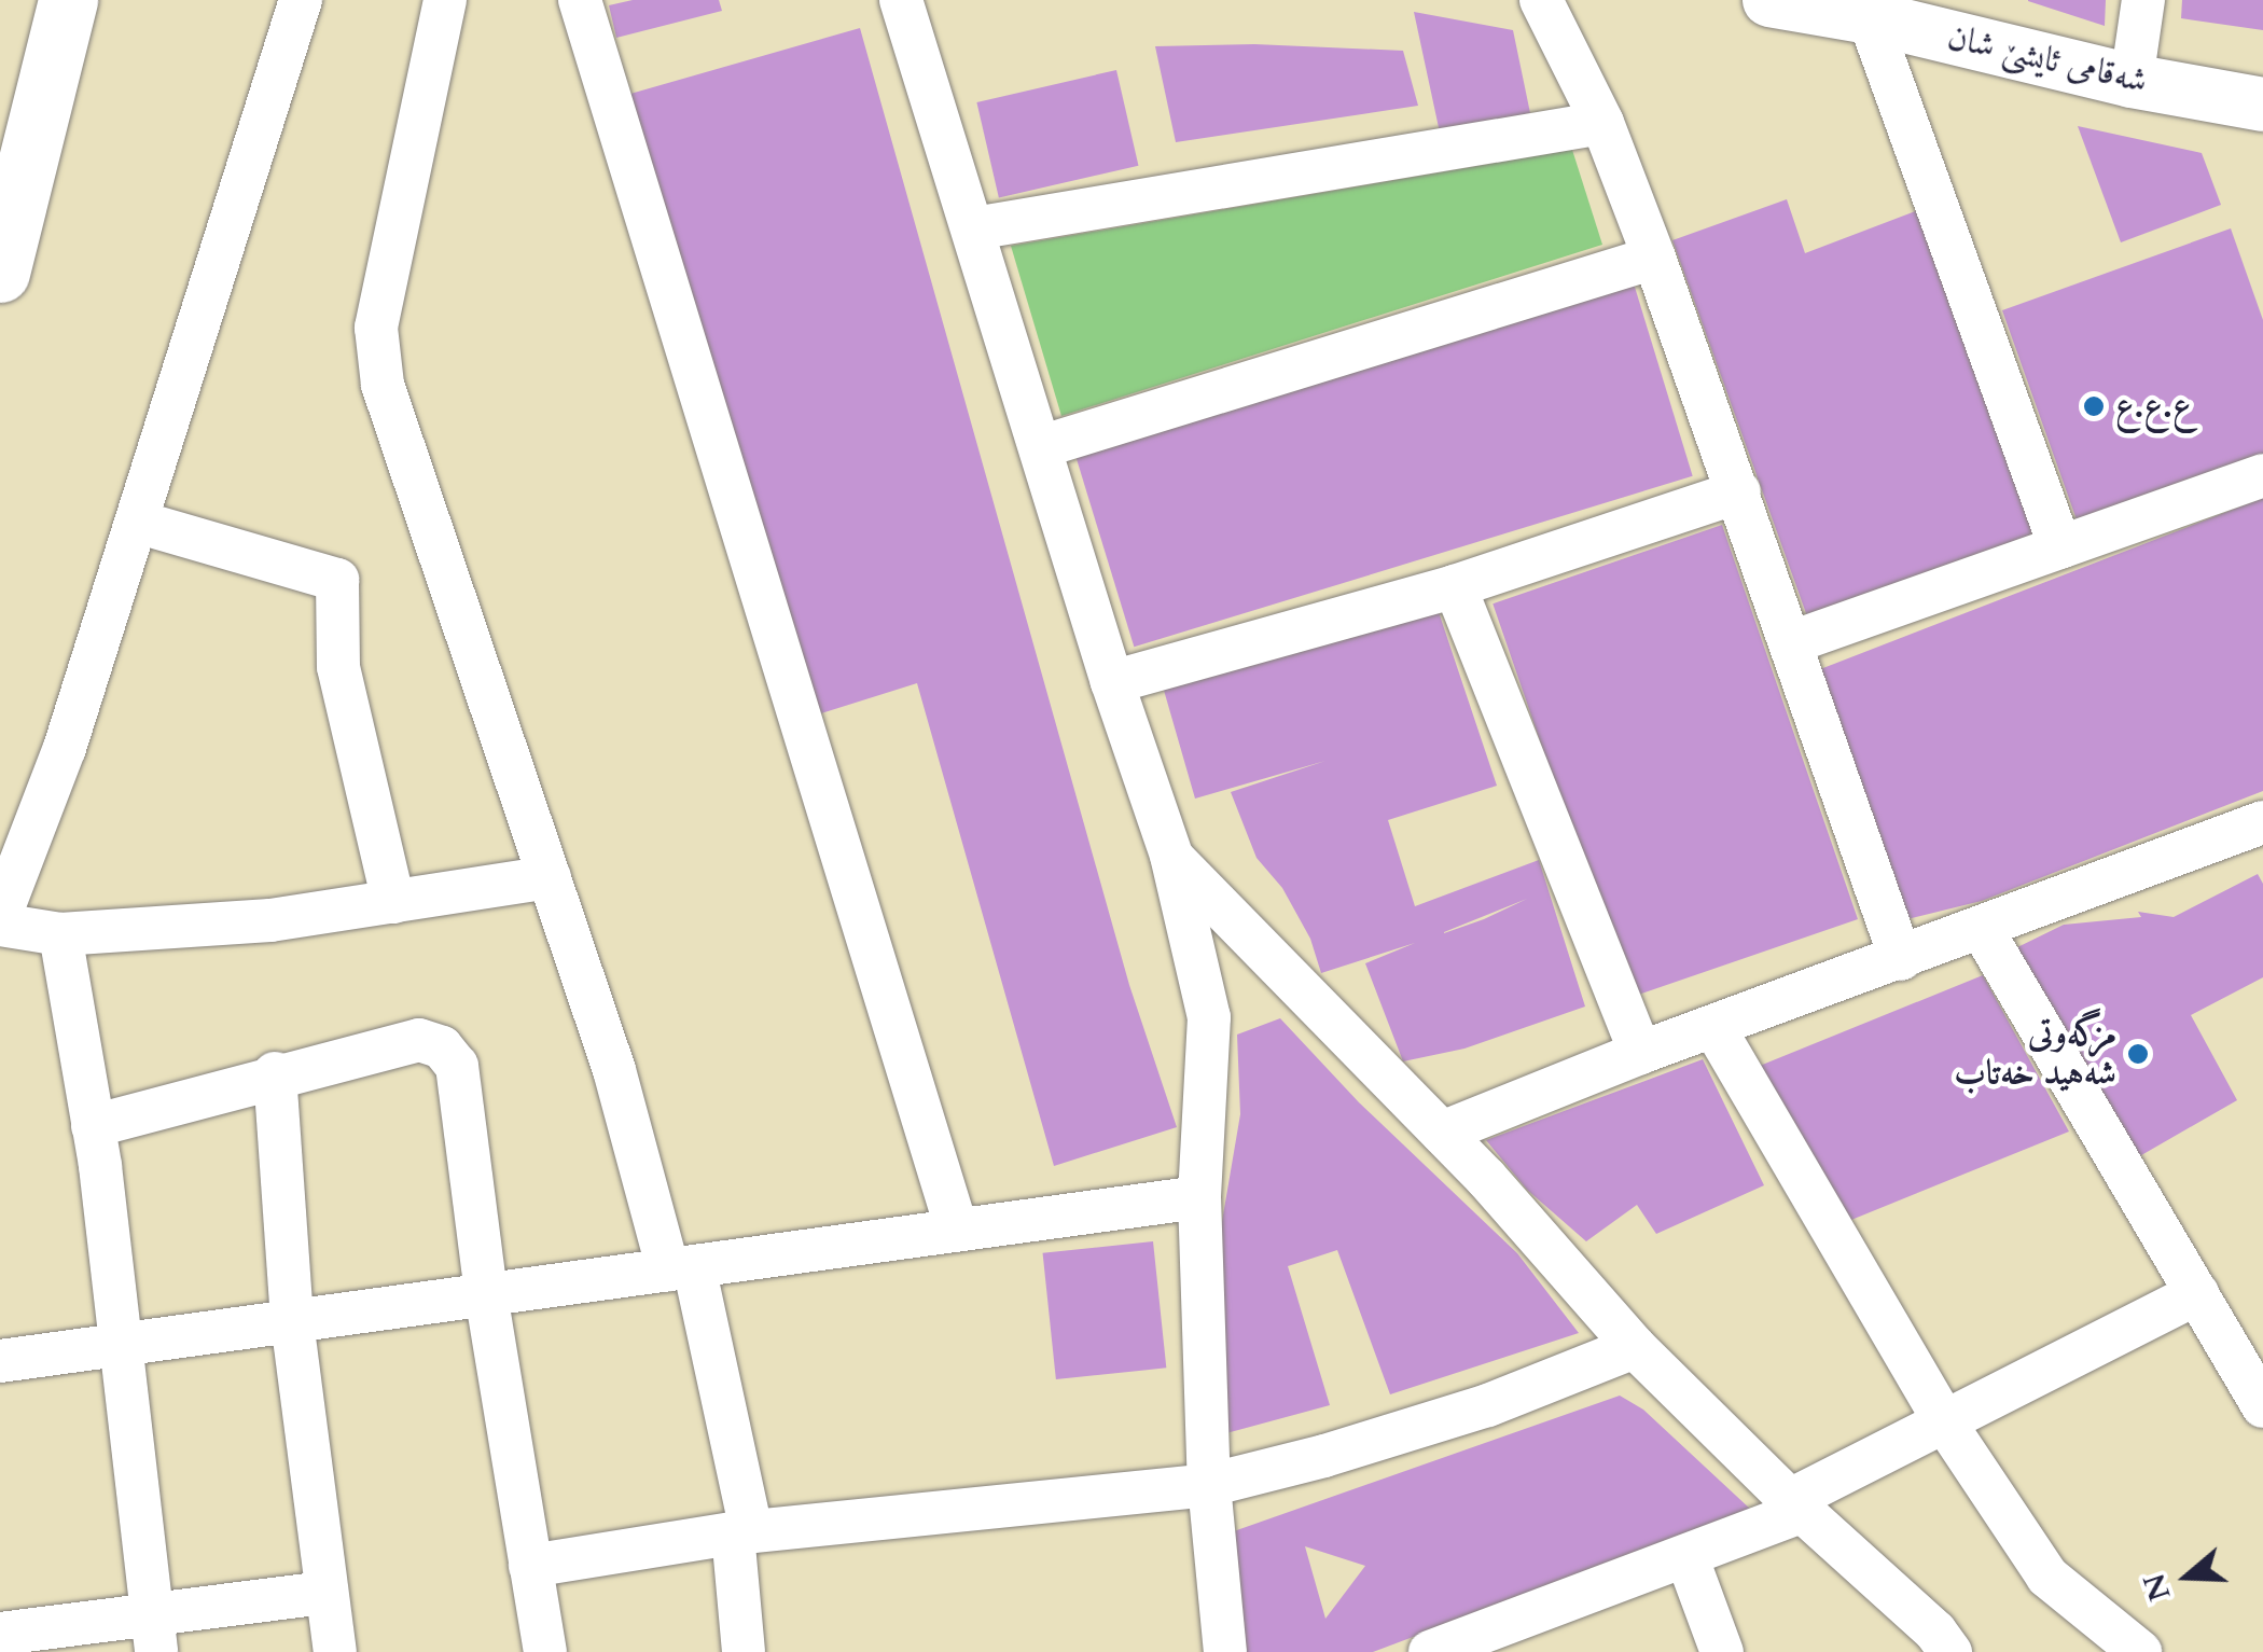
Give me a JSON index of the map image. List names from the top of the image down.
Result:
{
  "streets": {
    "street": ["شەقامی ئایشێ شان"]
  },
  "places": ["ع.ع.ع", "مزگەوتی شەهید خەتاب"],
  "north": "left"
}
